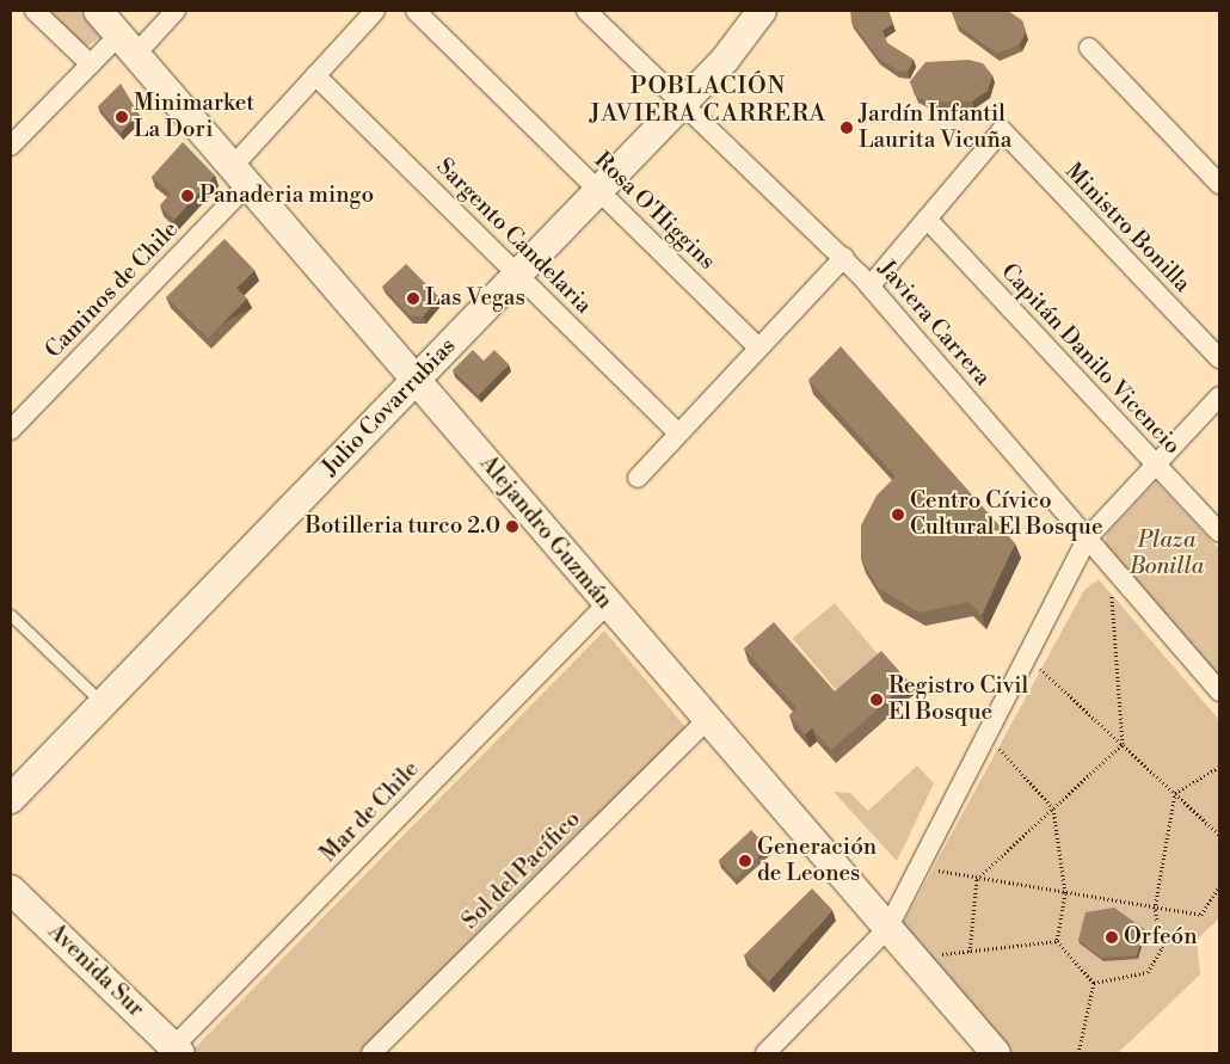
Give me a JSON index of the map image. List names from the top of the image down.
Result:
{
  "streets": {
    "street": [
      "Rosa O'Higgins",
      "Ministro Bonilla",
      "Sargento Candelaria",
      "Caminos de Chile",
      "Javiera Carrera",
      "Capitán Danilo Vicencio",
      "Julio Covarrubias",
      "Alejandro Guzmán",
      "Mar de Chile",
      "Sol del Pacífico",
      "Avenida Sur"
    ]
  },
  "crossings": [
    ["Rosa O'Higgins", "Julio Covarrubias"],
    ["Ministro Bonilla", "Capitán Danilo Vicencio"],
    ["Sargento Candelaria", "Caminos de Chile"],
    ["Sargento Candelaria", "Julio Covarrubias"],
    ["Caminos de Chile", "Alejandro Guzmán"],
    ["Javiera Carrera", "Julio Covarrubias"],
    ["Julio Covarrubias", "Alejandro Guzmán"],
    ["Alejandro Guzmán", "Mar de Chile"],
    ["Alejandro Guzmán", "Sol del Pacífico"],
    ["Mar de Chile", "Avenida Sur"]
  ],
  "districts": ["POBLACIÓN JAVIERA CARRERA"],
  "parks": ["Plaza Bonilla"],
  "places": [
    "Minimarket La Dori",
    "Jardín Infantil Laurita Vicuña",
    "Panaderia mingo",
    "Las Vegas",
    "Centro Cívico Cultural El Bosque",
    "Botilleria turco 2.0",
    "Registro Civil El Bosque",
    "Generación de Leones",
    "Orfeón"
  ]
}
